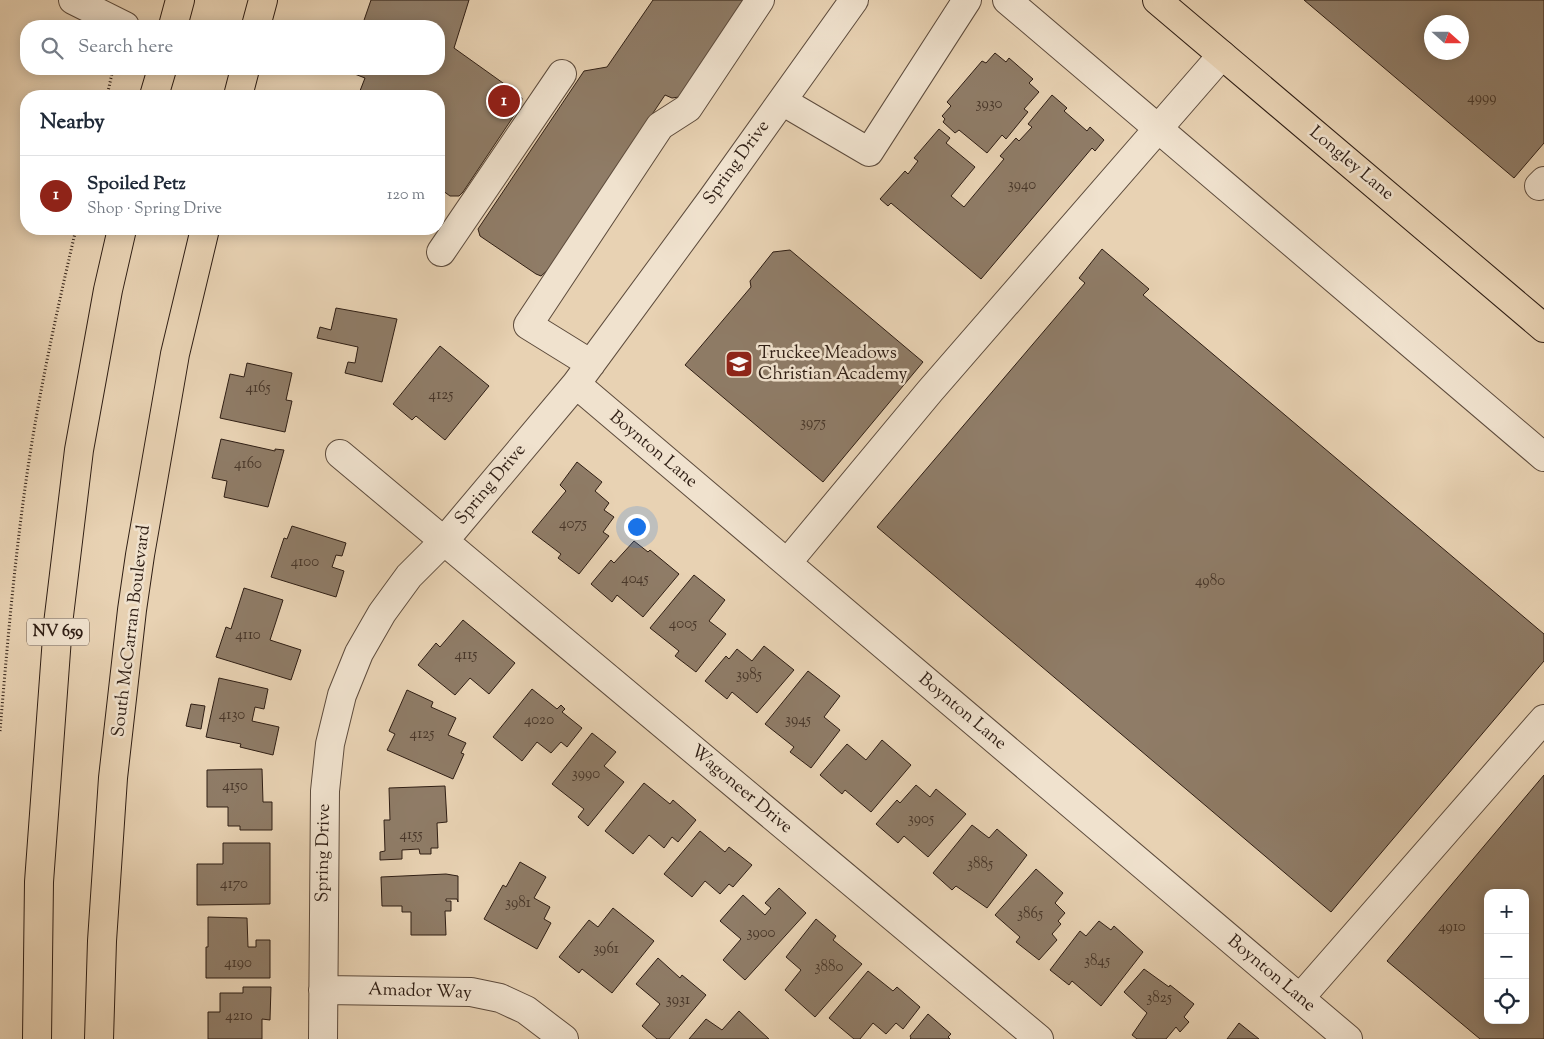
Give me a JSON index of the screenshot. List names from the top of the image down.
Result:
{
  "streets": {
    "main road": ["Longley Lane", "South McCarran Boulevard", "NV 659"],
    "street": [
      "Spring Drive",
      "Boynton Lane",
      "Wagoneer Drive",
      "Amador Way"
    ]
  },
  "crossings": [
    ["Spring Drive", "Boynton Lane"],
    ["Spring Drive", "Wagoneer Drive"],
    ["Spring Drive", "Amador Way"]
  ],
  "places": {
    "school or university": ["Truckee Meadows Christian Academy"]
  },
  "house_numbers": [
    "4999",
    "3930",
    "3940",
    "4165",
    "4125",
    "3975",
    "4160",
    "4075",
    "4100",
    "4045",
    "4980",
    "4005",
    "4110",
    "4115",
    "3985",
    "4130",
    "4020",
    "3945",
    "4125",
    "3990",
    "4150",
    "3905",
    "4155",
    "3885",
    "4170",
    "3981",
    "3865",
    "4910",
    "3900",
    "3961",
    "3845",
    "4190",
    "3880",
    "3825",
    "3931",
    "4210"
  ],
  "north": "right",
  "page": {
    "search": "Search here",
    "pins": "1",
    "heading": "Nearby",
    "list": [
      {
        "mark": "1",
        "name": "Spoiled Petz",
        "note": "Shop · Spring Drive",
        "value": "120 m"
      }
    ],
    "map_buttons": ["+", "−"]
  }
}
